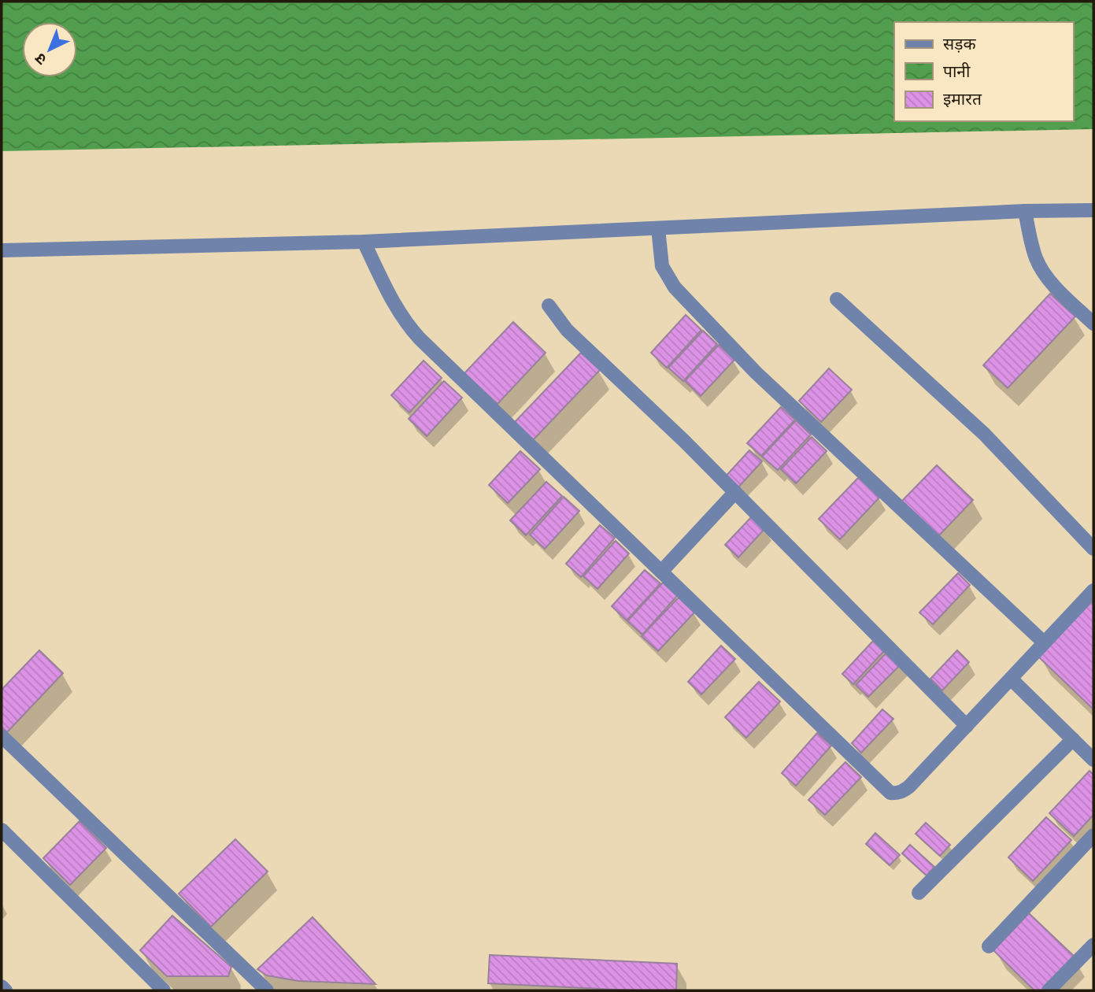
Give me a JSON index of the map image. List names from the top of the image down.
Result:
{
  "legend": ["सड़क", "पानी", "इमारत"],
  "north": "bottom left"
}
